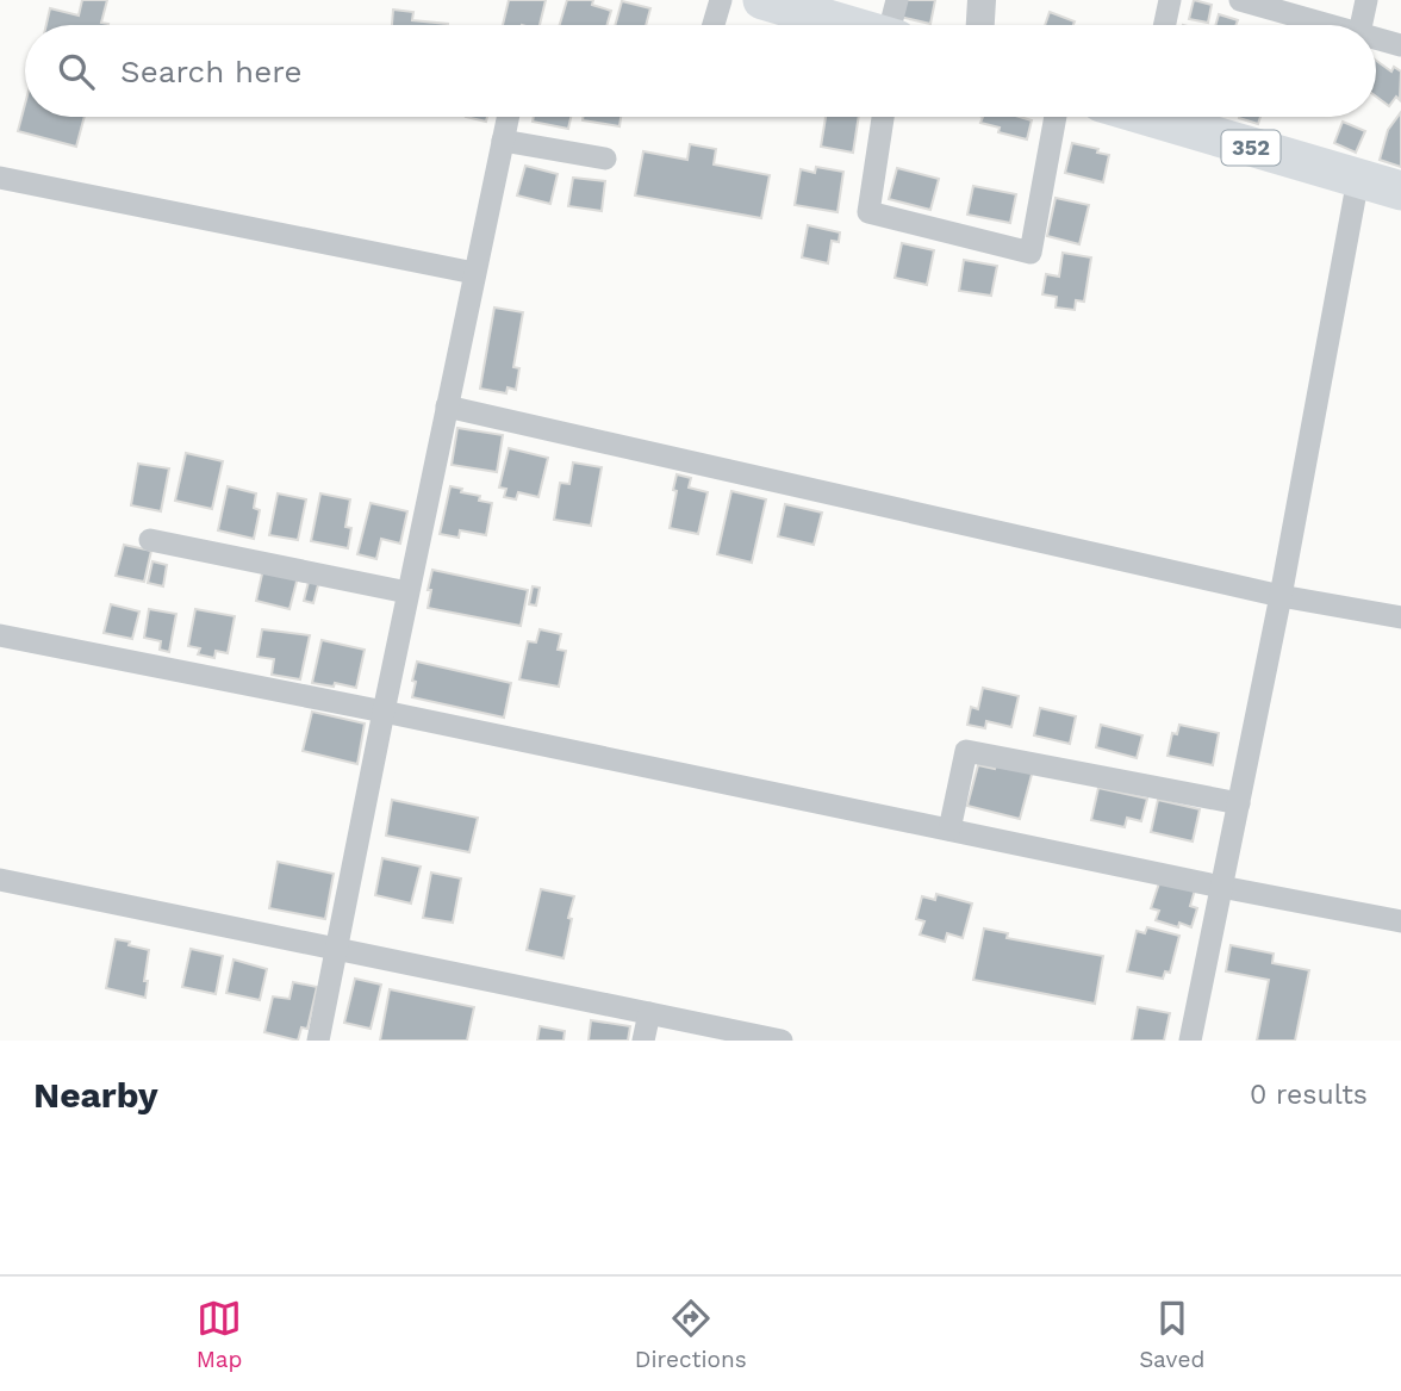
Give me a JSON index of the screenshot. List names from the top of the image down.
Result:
{
  "streets": {
    "highway": ["352"]
  },
  "page": {
    "search": "Search here",
    "heading": ["Nearby", "0 results"],
    "nav": ["Map", "Directions", "Saved"]
  }
}
